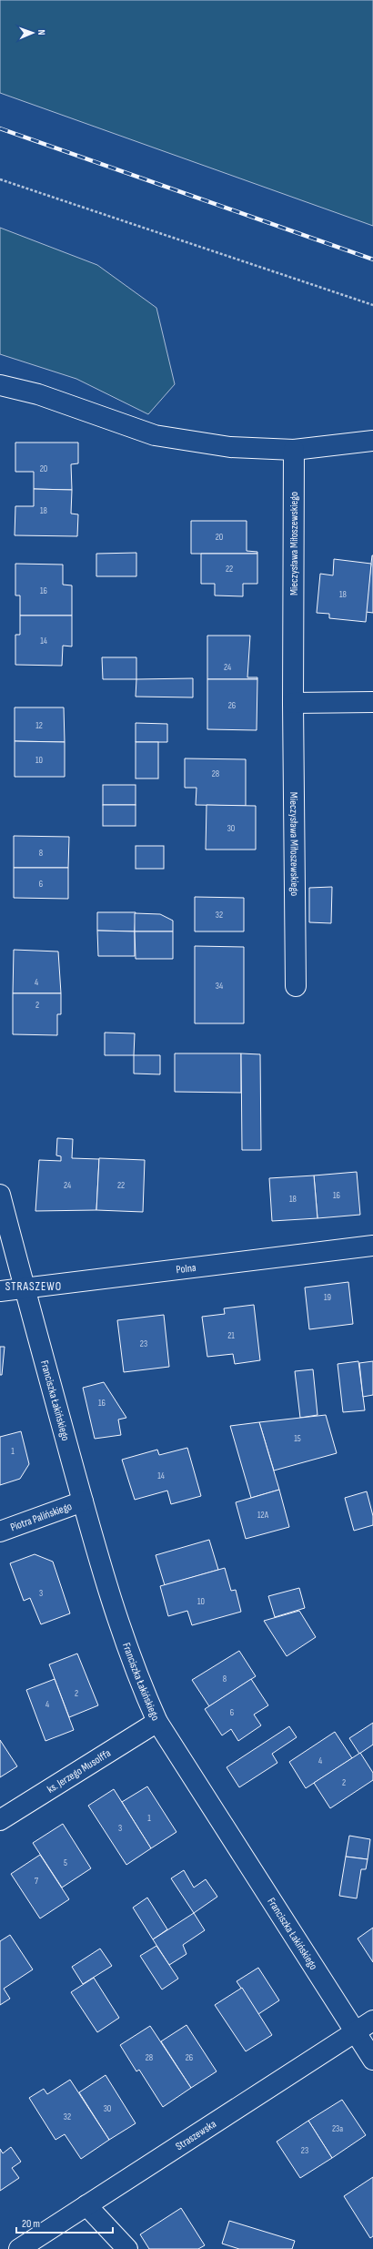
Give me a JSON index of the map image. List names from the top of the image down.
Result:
{
  "streets": {
    "street": [
      "Mieczysława Miłoszewskiego",
      "Polna",
      "Franciszka Łakińskiego",
      "Piotra Palińskiego",
      "ks. Jerzego Musolffa",
      "Straszewska"
    ]
  },
  "crossings": [
    ["Polna", "Franciszka Łakińskiego"],
    ["Franciszka Łakińskiego", "Piotra Palińskiego"],
    ["Franciszka Łakińskiego", "ks. Jerzego Musolffa"],
    ["Franciszka Łakińskiego", "Straszewska"]
  ],
  "districts": ["STRASZEWO"],
  "house_numbers": [
    "20",
    "18",
    "20",
    "22",
    "16",
    "18",
    "14",
    "24",
    "26",
    "12",
    "10",
    "28",
    "30",
    "8",
    "6",
    "32",
    "4",
    "34",
    "2",
    "24",
    "22",
    "16",
    "18",
    "19",
    "21",
    "23",
    "16",
    "15",
    "1",
    "14",
    "12A",
    "3",
    "10",
    "8",
    "2",
    "4",
    "6",
    "4",
    "2",
    "1",
    "3",
    "5",
    "7",
    "28",
    "26",
    "30",
    "32",
    "23a",
    "23"
  ],
  "scale_bar": "20 m",
  "north": "right"
}
